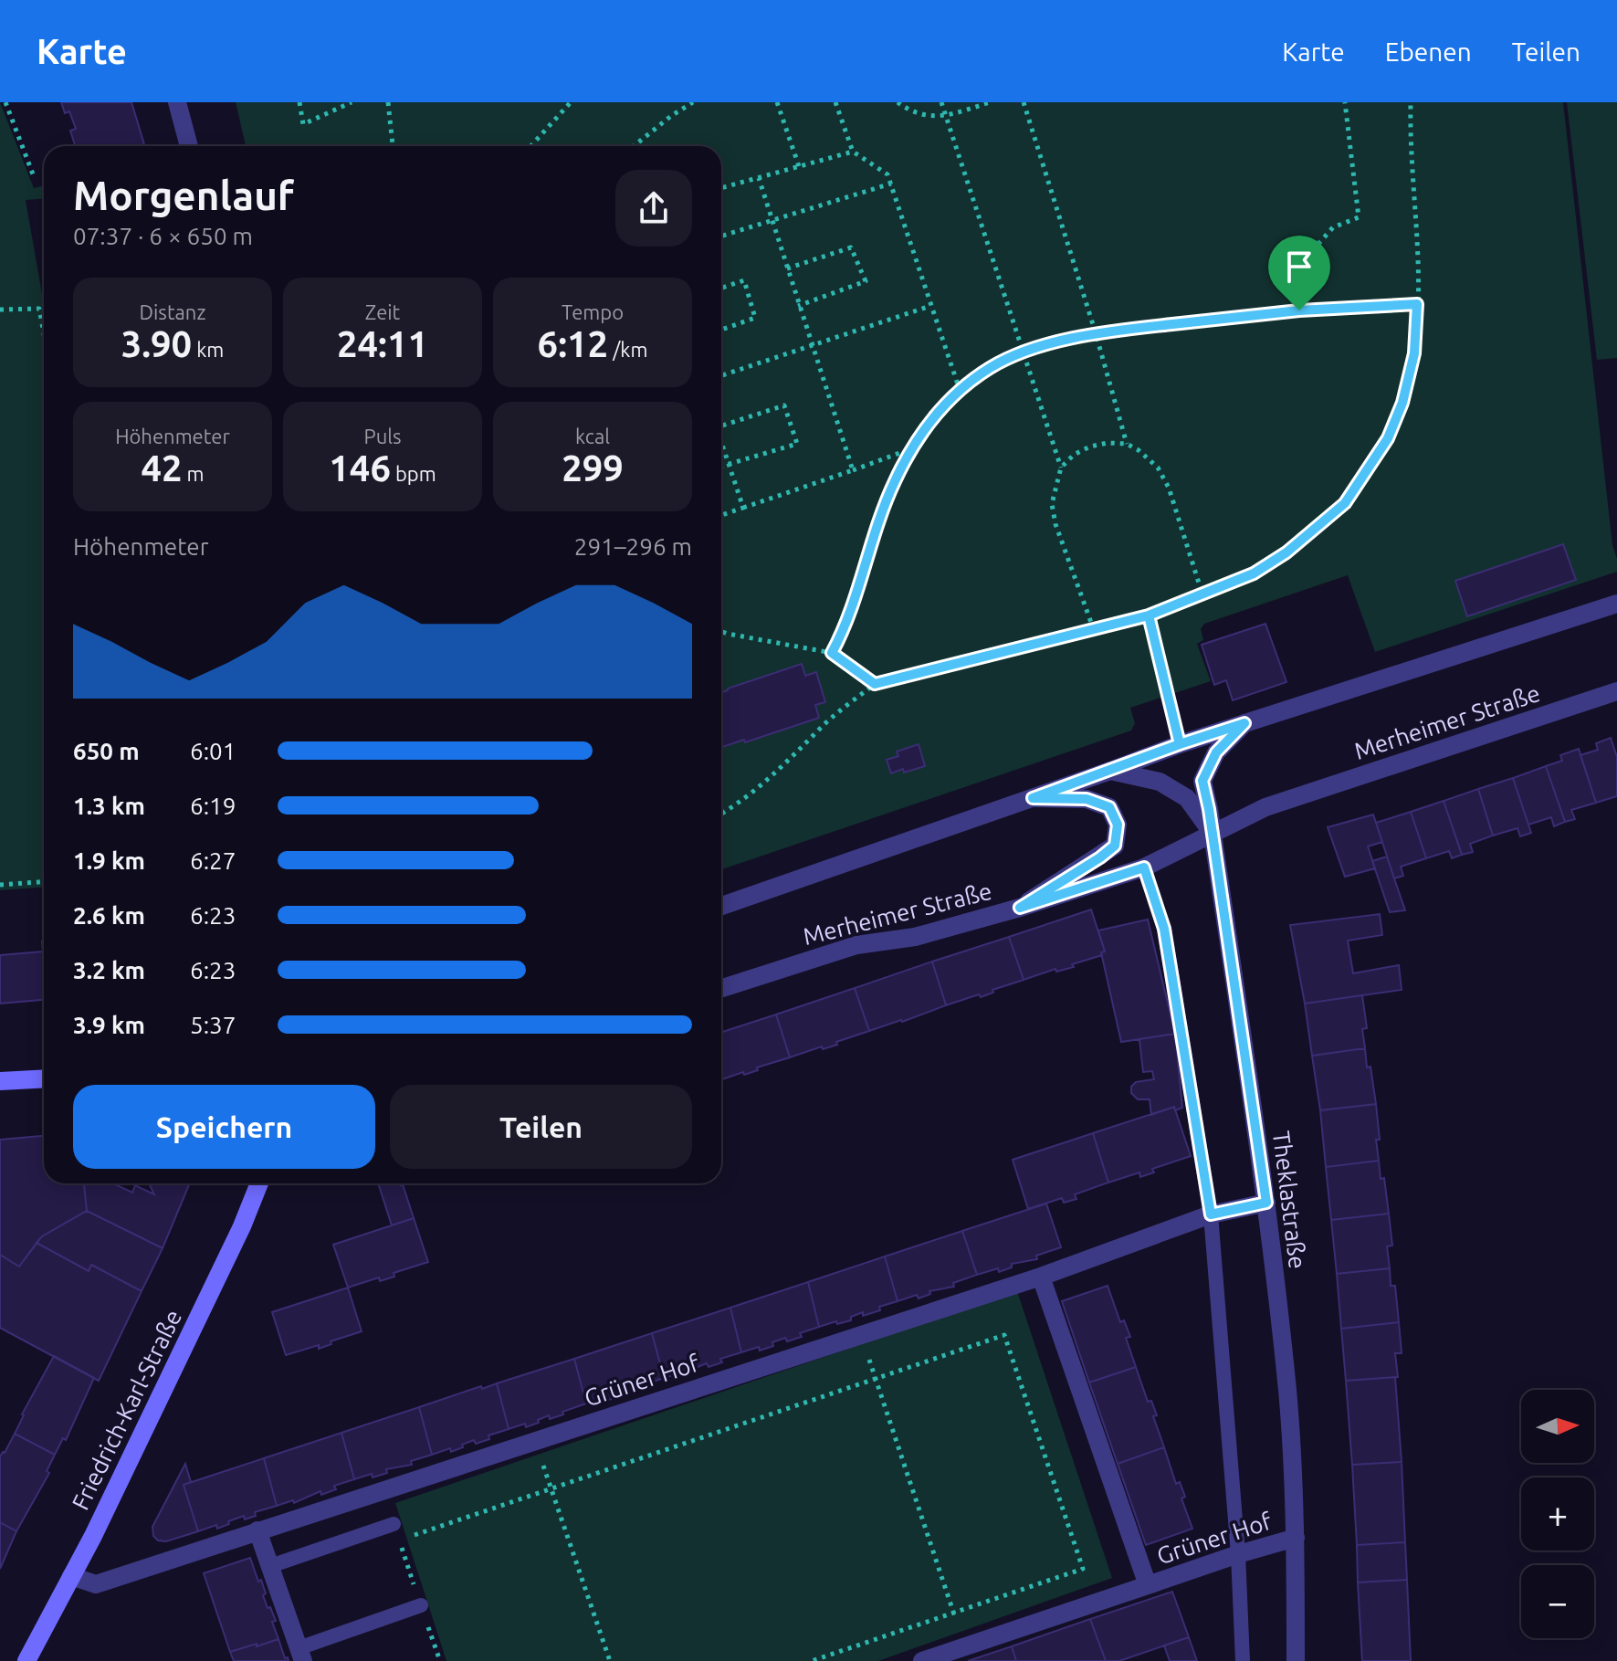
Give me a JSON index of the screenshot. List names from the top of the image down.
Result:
{
  "streets": {
    "main road": ["Friedrich-Karl-Straße"],
    "street": ["Merheimer Straße", "Theklastraße", "Grüner Hof"]
  },
  "crossings": [
    ["Merheimer Straße", "Theklastraße"],
    ["Theklastraße", "Grüner Hof"],
    ["Grüner Hof", "Friedrich-Karl-Straße"]
  ],
  "north": "right",
  "page": {
    "header": "Karte",
    "nav": ["Karte", "Ebenen", "Teilen"],
    "heading": ["Morgenlauf", "07:37 · 6 × 650 m"],
    "stats": [
      ["Distanz", "3.90 km"],
      ["Zeit", "24:11"],
      ["Tempo", "6:12 /km"],
      ["Höhenmeter", "42 m"],
      ["Puls", "146 bpm"],
      ["kcal", "299"]
    ],
    "chart": ["Höhenmeter", "291–296 m"],
    "list": [
      {
        "name": "650 m",
        "note": "6:01"
      },
      {
        "name": "1.3 km",
        "note": "6:19"
      },
      {
        "name": "1.9 km",
        "note": "6:27"
      },
      {
        "name": "2.6 km",
        "note": "6:23"
      },
      {
        "name": "3.2 km",
        "note": "6:23"
      },
      {
        "name": "3.9 km",
        "note": "5:37"
      }
    ],
    "buttons": ["Speichern", "Teilen"],
    "map_buttons": ["+", "−"]
  }
}
